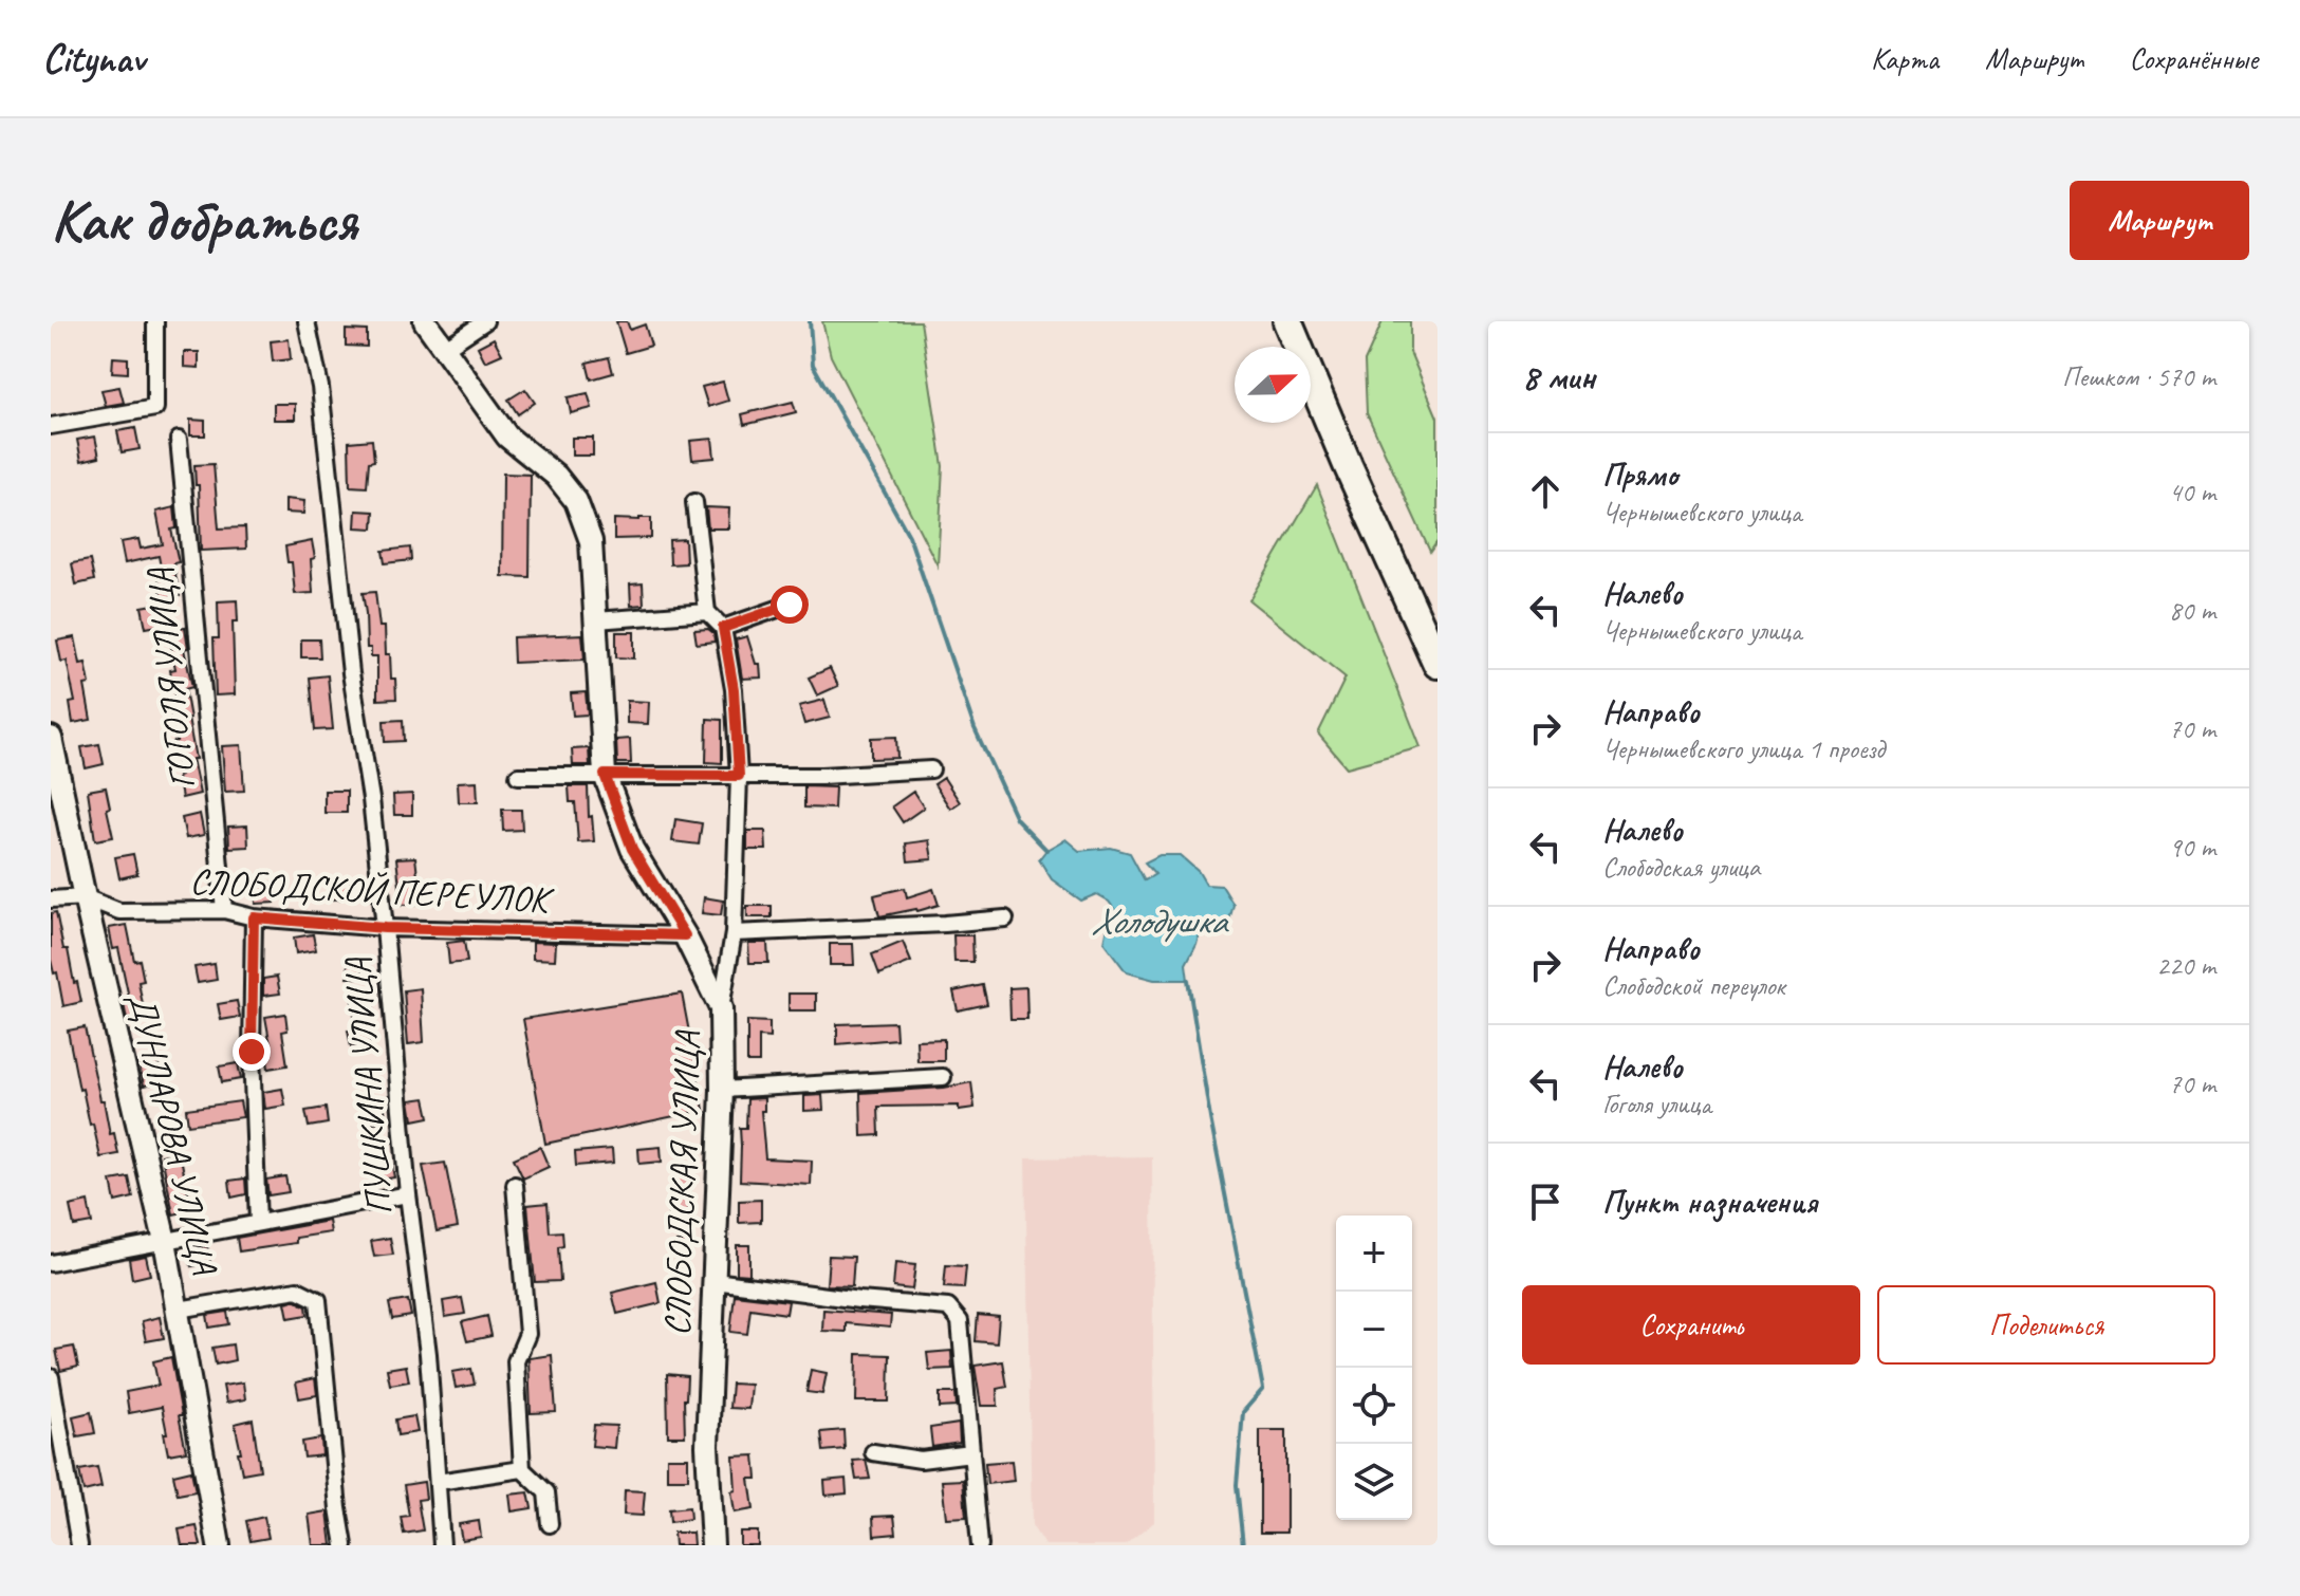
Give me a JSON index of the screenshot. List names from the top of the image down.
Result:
{
  "streets": {
    "street": [
      "ГОГОЛЯ УЛИЦА",
      "СЛОБОДСКОЙ ПЕРЕУЛОК",
      "ПУШКИНА УЛИЦА",
      "ДУНЛАРОВА УЛИЦА",
      "СЛОБОДСКАЯ УЛИЦА"
    ]
  },
  "crossings": [
    ["ГОГОЛЯ УЛИЦА", "СЛОБОДСКОЙ ПЕРЕУЛОК"],
    ["СЛОБОДСКОЙ ПЕРЕУЛОК", "ПУШКИНА УЛИЦА"],
    ["СЛОБОДСКОЙ ПЕРЕУЛОК", "ДУНЛАРОВА УЛИЦА"],
    ["СЛОБОДСКОЙ ПЕРЕУЛОК", "СЛОБОДСКАЯ УЛИЦА"]
  ],
  "water": ["Холодушка"],
  "north": "right",
  "page": {
    "header": "Citynav",
    "nav": ["Карта", "Маршрут", "Сохранённые"],
    "buttons": [
      "Маршрут",
      ["Сохранить", "Поделиться"]
    ],
    "title": "Как добраться",
    "heading": ["8 мин", "Пешком · 570 m"],
    "list": [
      ["Прямо", "Чернышевского улица", "40 m"],
      ["Налево", "Чернышевского улица", "80 m"],
      ["Направо", "Чернышевского улица 1 проезд", "70 m"],
      ["Налево", "Слободская улица", "90 m"],
      ["Направо", "Слободской переулок", "220 m"],
      ["Налево", "Гоголя улица", "70 m"],
      "Пункт назначения"
    ],
    "map_buttons": ["+", "−"]
  }
}
